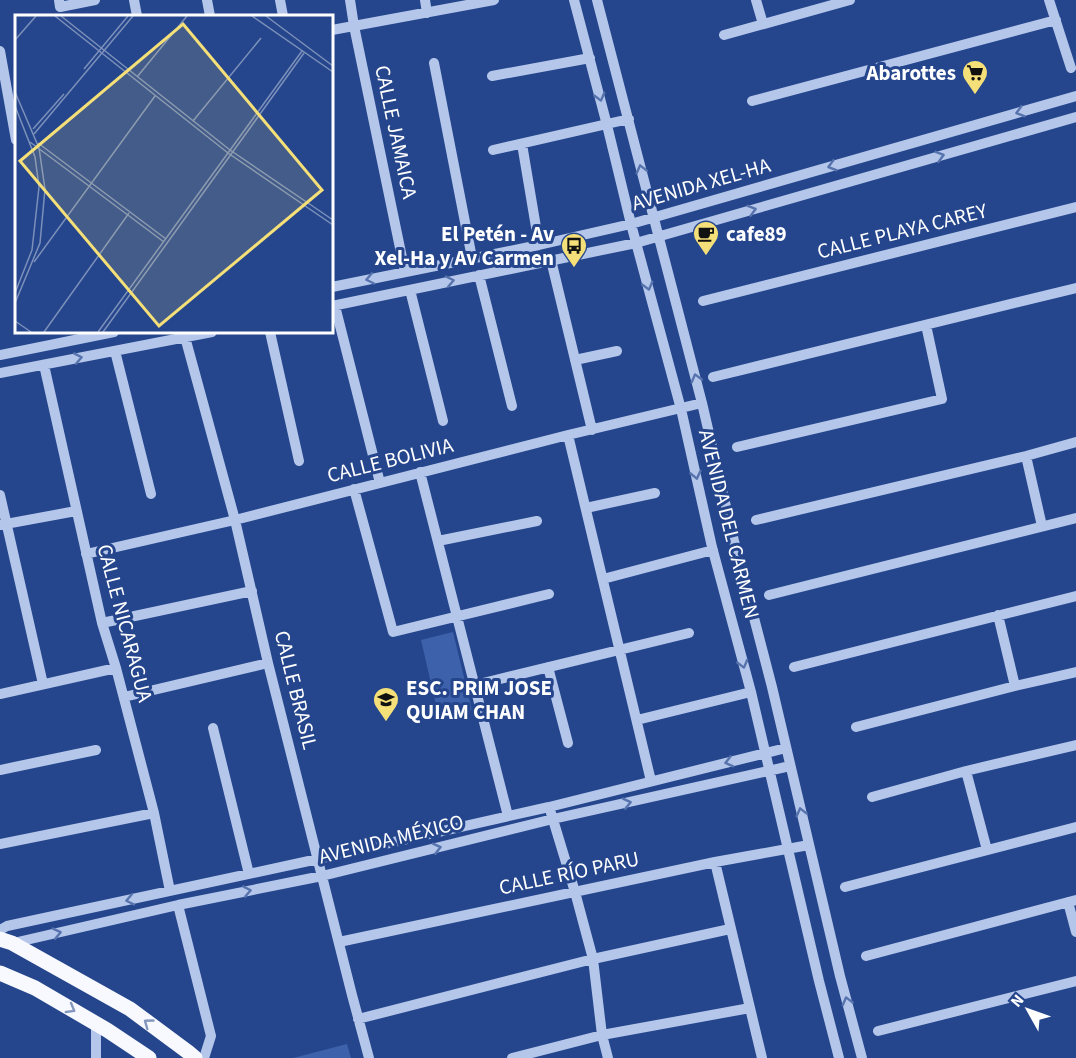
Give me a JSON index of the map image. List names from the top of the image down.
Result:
{
  "streets": {
    "street": [
      "CALLE JAMAICA",
      "AVENIDA XEL-HA",
      "CALLE PLAYA CAREY",
      "CALLE BOLIVIA",
      "AVENIDA DEL CARMEN",
      "CALLE NICARAGUA",
      "CALLE BRASIL",
      "AVENIDA MÉXICO",
      "CALLE RÍO PARU"
    ]
  },
  "crossings": [
    ["CALLE JAMAICA", "AVENIDA XEL-HA"],
    ["AVENIDA XEL-HA", "AVENIDA DEL CARMEN"],
    ["CALLE BOLIVIA", "AVENIDA DEL CARMEN"],
    ["CALLE BOLIVIA", "CALLE NICARAGUA"],
    ["CALLE BOLIVIA", "CALLE BRASIL"],
    ["AVENIDA DEL CARMEN", "AVENIDA MÉXICO"],
    ["AVENIDA DEL CARMEN", "CALLE RÍO PARU"],
    ["CALLE NICARAGUA", "AVENIDA MÉXICO"],
    ["CALLE BRASIL", "AVENIDA MÉXICO"],
    ["CALLE BRASIL", "CALLE RÍO PARU"]
  ],
  "places": {
    "supermarket": ["Abarottes"],
    "cafe": ["cafe89"],
    "bus stop": ["El Petén - Av Xel-Ha y Av Carmen"],
    "school or university": ["ESC. PRIM JOSE QUIAM CHAN"]
  },
  "north": "top left"
}
